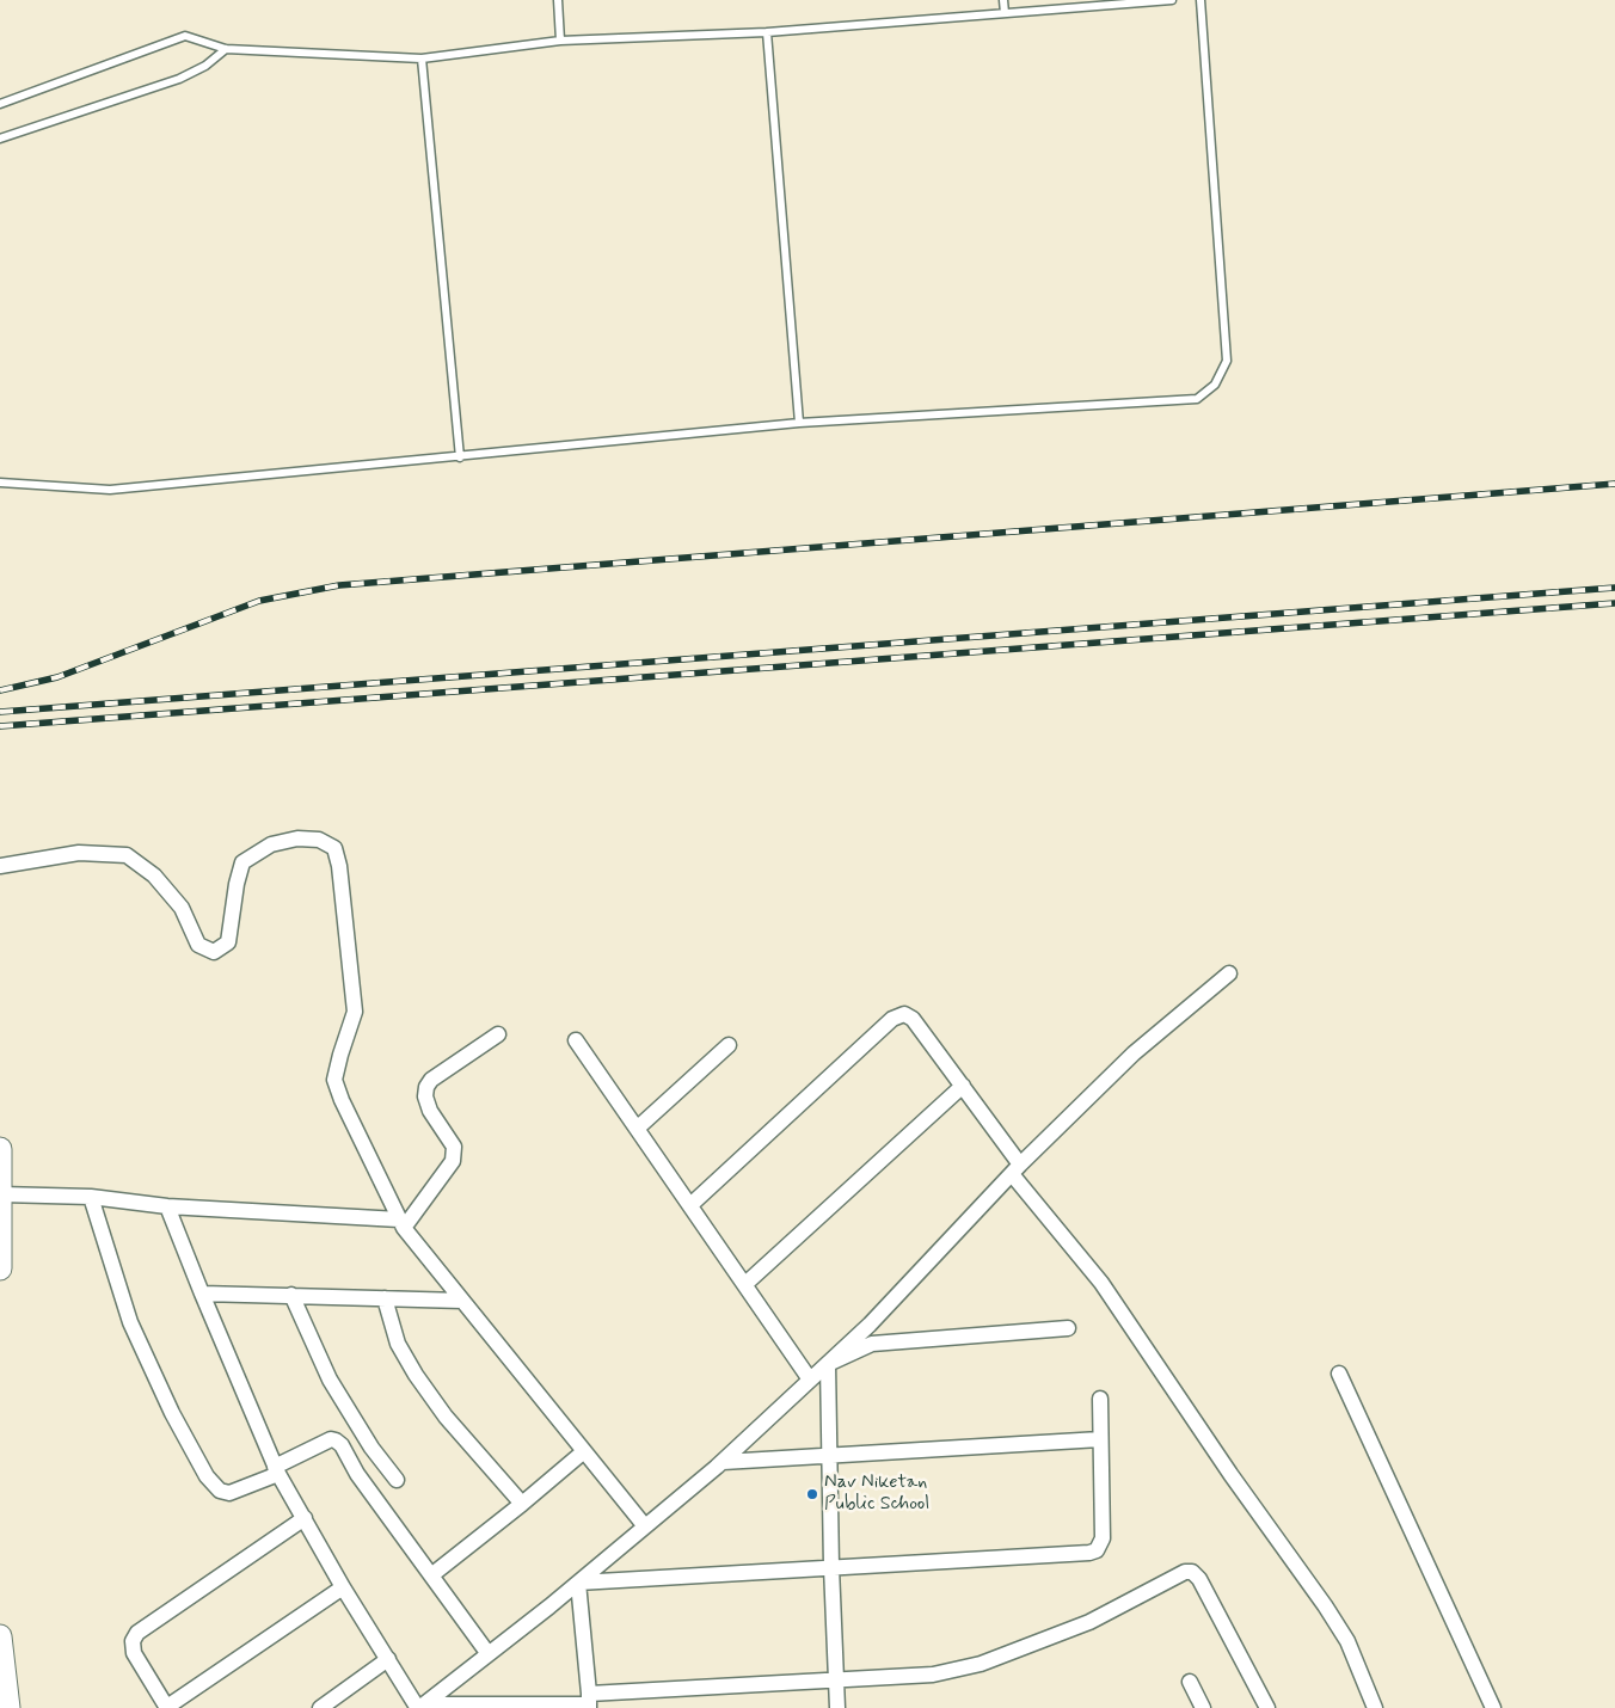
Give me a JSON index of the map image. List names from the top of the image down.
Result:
{
  "places": ["Nav Niketan Public School"]
}
